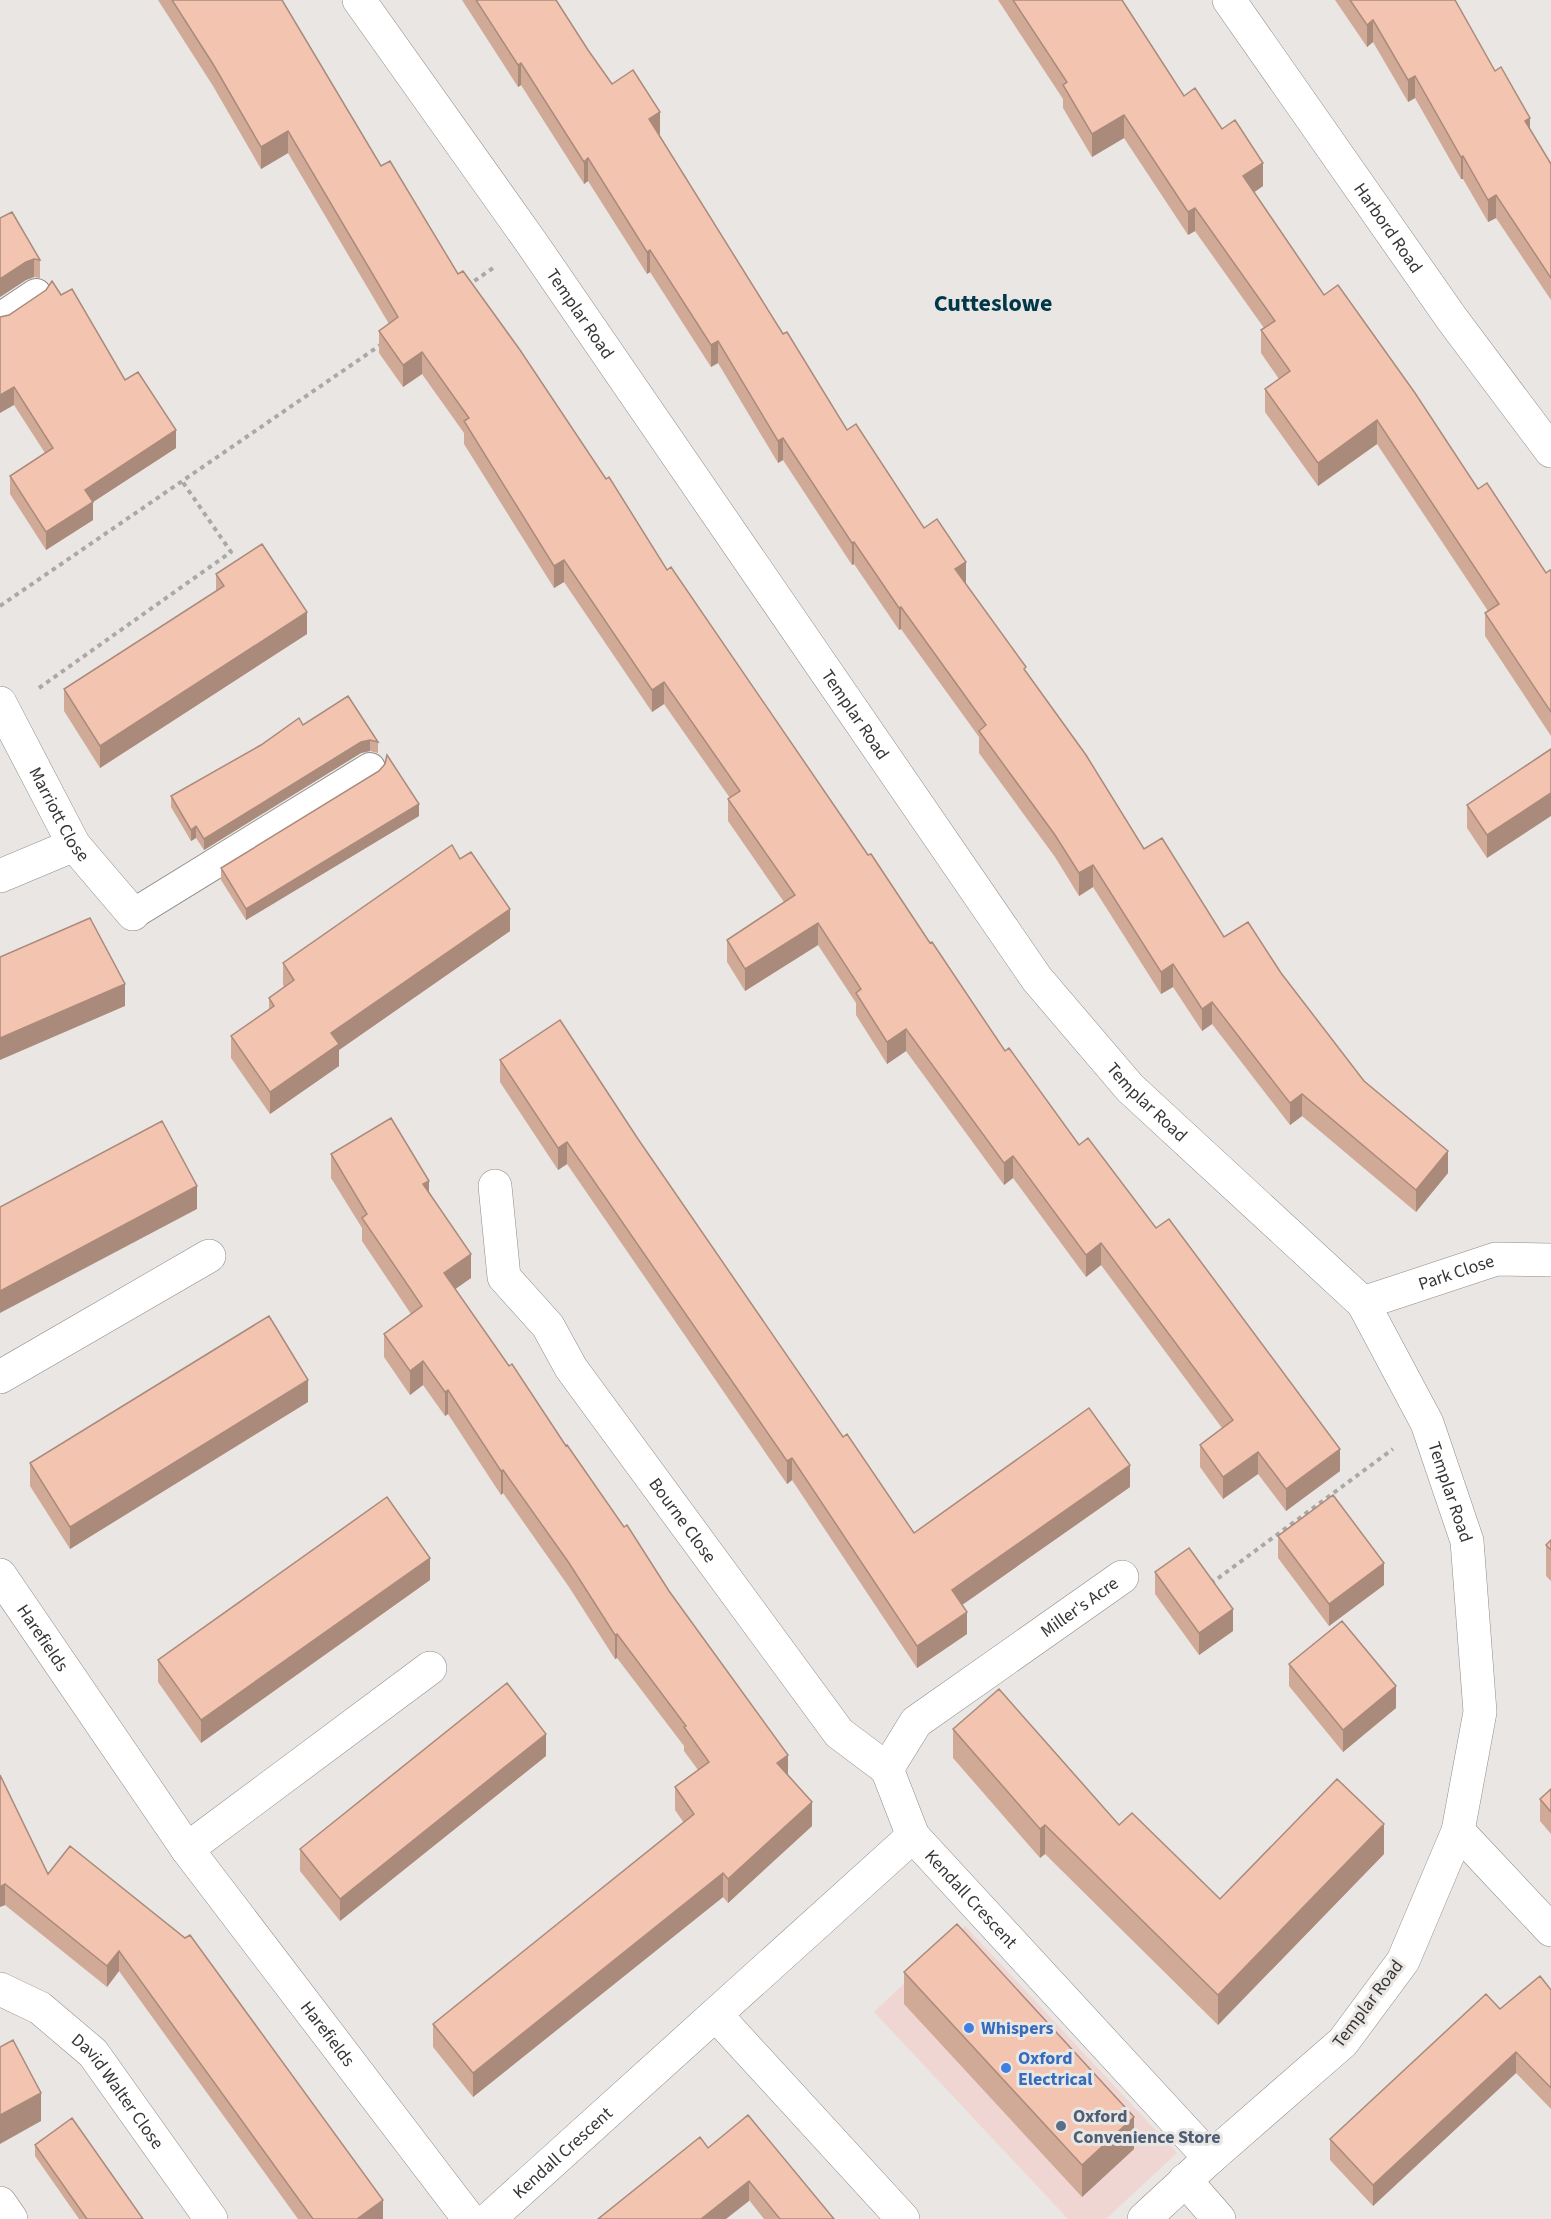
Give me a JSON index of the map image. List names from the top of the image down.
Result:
{
  "streets": {
    "street": [
      "Harbord Road",
      "Templar Road",
      "Marriott Close",
      "Park Close",
      "Bourne Close",
      "Miller's Acre",
      "Harefields",
      "Kendall Crescent",
      "David Walter Close"
    ]
  },
  "crossings": [
    ["Templar Road", "Park Close"],
    ["Templar Road", "Kendall Crescent"],
    ["Bourne Close", "Miller's Acre"]
  ],
  "districts": ["Cutteslowe"],
  "places": ["Whispers", "Oxford Electrical", "Oxford Convenience Store"]
}
